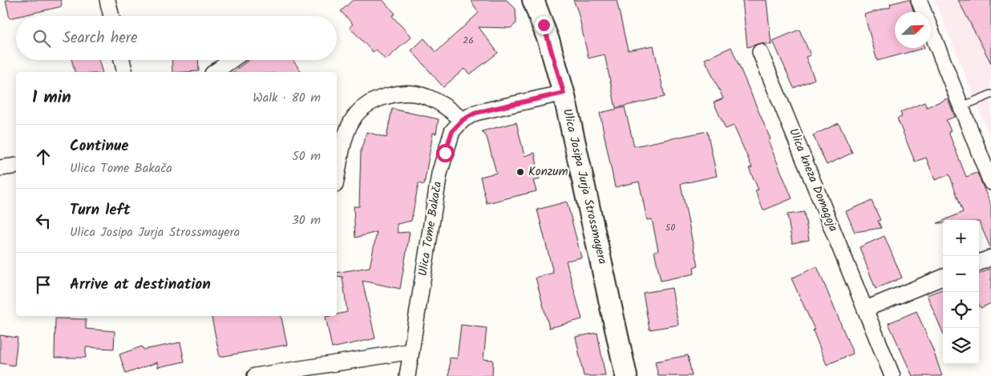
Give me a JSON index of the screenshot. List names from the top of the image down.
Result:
{
  "streets": {
    "main road": ["Ulica Josipa Jurja Strossmayera"],
    "street": ["Ulica kneza Domagoja", "Ulica Tome Bakača"]
  },
  "crossings": [
    ["Ulica Josipa Jurja Strossmayera", "Ulica Tome Bakača"]
  ],
  "places": ["Konzum"],
  "house_numbers": ["26", "50"],
  "north": "top right",
  "page": {
    "search": "Search here",
    "heading": ["1 min", "Walk · 80 m"],
    "list": [
      ["Continue", "Ulica Tome Bakača", "50 m"],
      ["Turn left", "Ulica Josipa Jurja Strossmayera", "30 m"],
      "Arrive at destination"
    ],
    "map_buttons": ["+", "−"]
  }
}
